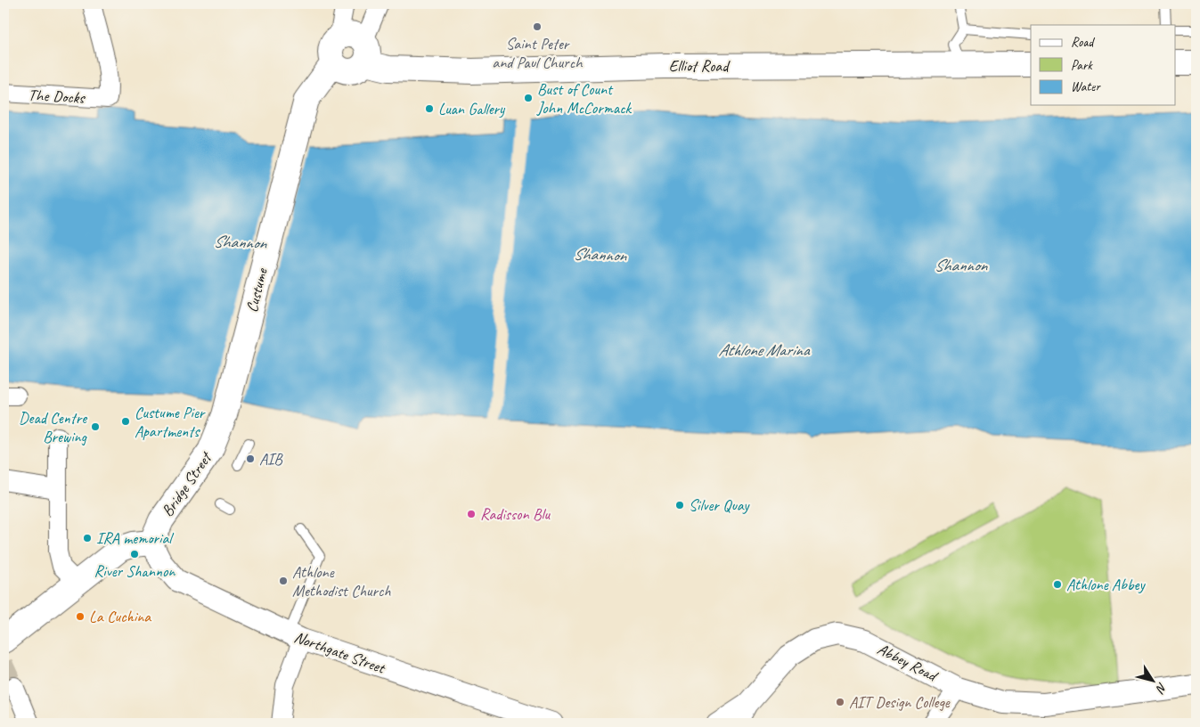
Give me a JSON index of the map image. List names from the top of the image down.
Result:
{
  "streets": {
    "main road": ["Elliot Road", "Custume", "Bridge Street"],
    "street": ["The Docks", "Northgate Street", "Abbey Road"]
  },
  "crossings": [
    ["Elliot Road", "Custume"],
    ["Custume", "Bridge Street"],
    ["Bridge Street", "Northgate Street"]
  ],
  "water": ["Shannon", "Athlone Marina"],
  "places": [
    "Saint Peter and Paul Church",
    "Bust of Count John McCormack",
    "Luan Gallery",
    "Custume Pier Apartments",
    "Dead Centre Brewing",
    "AIB",
    "Silver Quay",
    "Radisson Blu",
    "IRA memorial",
    "River Shannon",
    "Athlone Methodist Church",
    "Athlone Abbey",
    "La Cuchina",
    "AIT Design College"
  ],
  "legend": ["Road", "Park", "Water"],
  "north": "bottom right"
}
